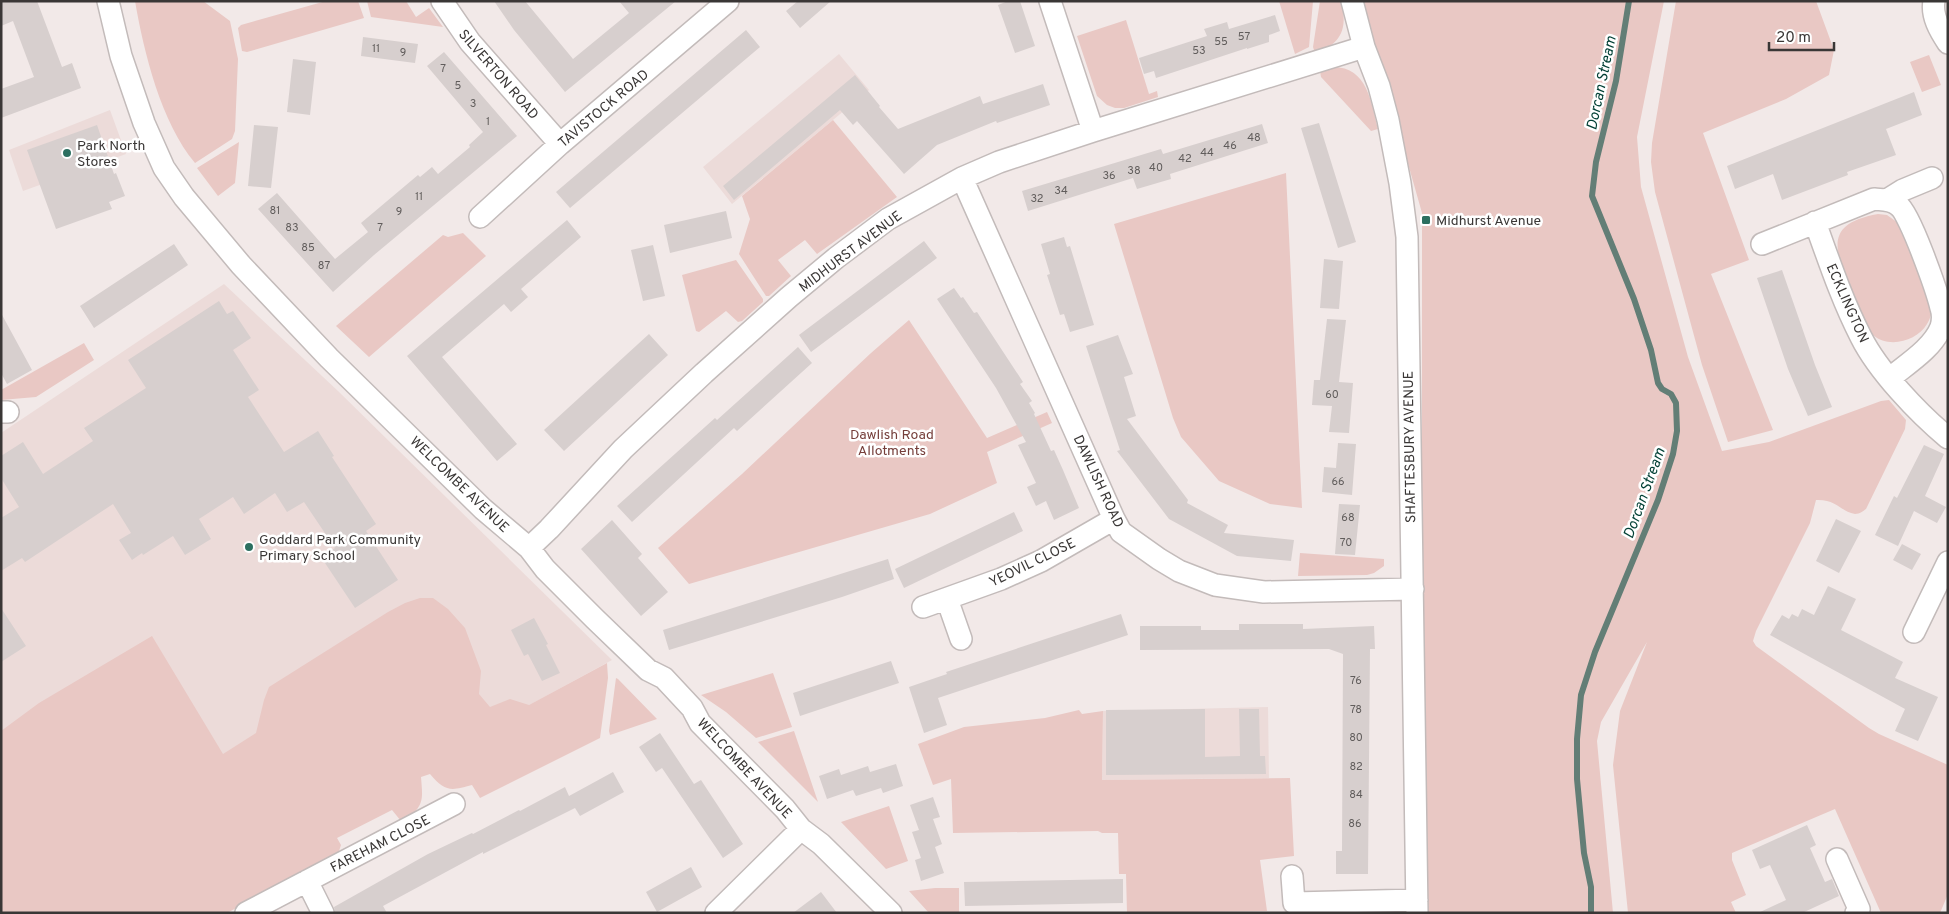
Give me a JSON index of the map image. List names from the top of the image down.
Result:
{
  "streets": {
    "street": [
      "SILVERTON ROAD",
      "TAVISTOCK ROAD",
      "MIDHURST AVENUE",
      "ECKLINGTON",
      "SHAFTESBURY AVENUE",
      "DAWLISH ROAD",
      "WELCOMBE AVENUE",
      "YEOVIL CLOSE",
      "FAREHAM CLOSE"
    ]
  },
  "crossings": [
    ["SILVERTON ROAD", "TAVISTOCK ROAD"],
    ["MIDHURST AVENUE", "SHAFTESBURY AVENUE"],
    ["MIDHURST AVENUE", "DAWLISH ROAD"],
    ["MIDHURST AVENUE", "WELCOMBE AVENUE"],
    ["SHAFTESBURY AVENUE", "DAWLISH ROAD"],
    ["DAWLISH ROAD", "YEOVIL CLOSE"]
  ],
  "water": ["Dorcan Stream"],
  "parks": ["Dawlish Road Allotments"],
  "places": {
    "other": ["Park North Stores", "Goddard Park Community Primary School"],
    "transit": ["Midhurst Avenue"]
  },
  "house_numbers": [
    "57",
    "55",
    "11",
    "53",
    "9",
    "7",
    "5",
    "3",
    "1",
    "48",
    "46",
    "44",
    "42",
    "40",
    "38",
    "36",
    "34",
    "11",
    "32",
    "81",
    "9",
    "83",
    "7",
    "85",
    "87",
    "60",
    "66",
    "68",
    "70",
    "76",
    "78",
    "80",
    "82",
    "84",
    "86"
  ],
  "scale_bar": "20 m"
}
